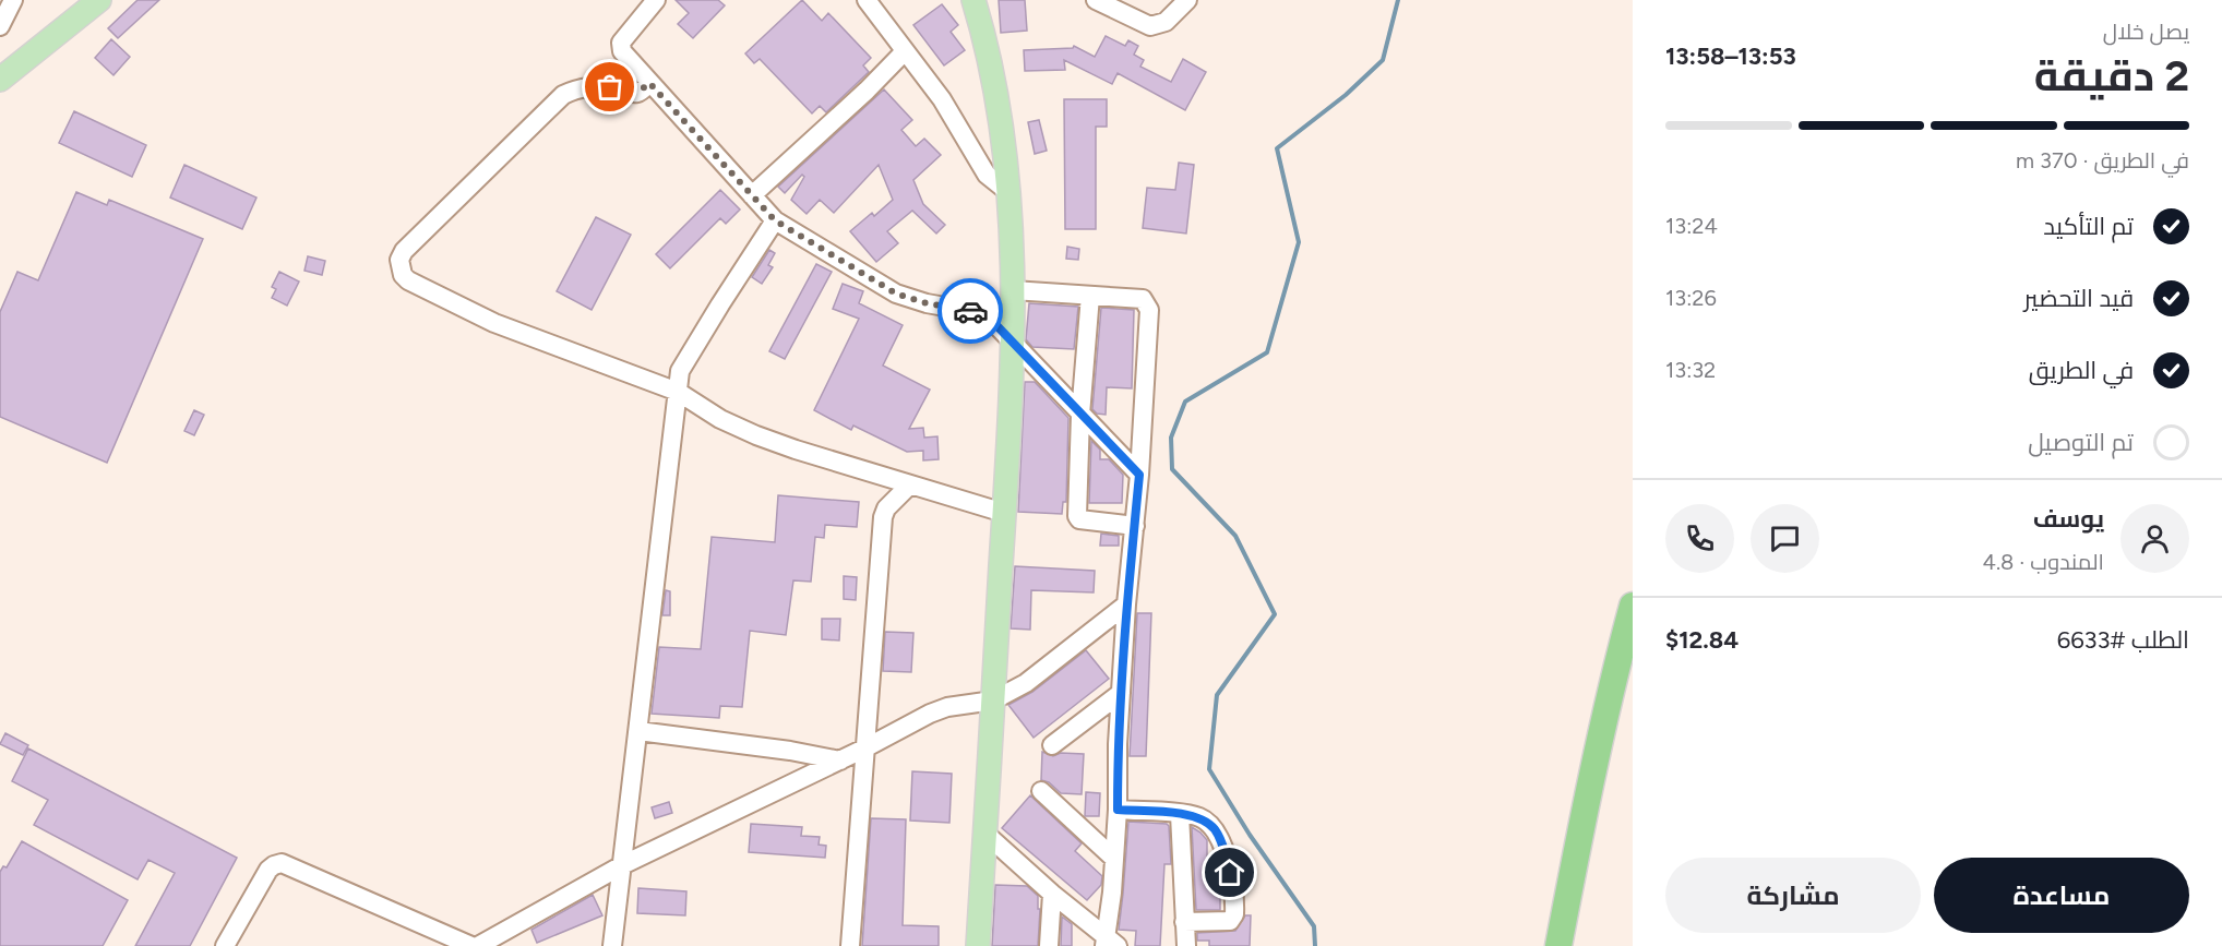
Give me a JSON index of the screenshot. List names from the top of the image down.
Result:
{
  "page": {
    "heading": ["2 دقيقة", "يصل خلال", "13:53–13:58"],
    "panel": [
      "يوسف",
      "المندوب · 4.8",
      "الطلب #6633",
      "$12.84"
    ],
    "bar": "في الطريق · 370 m",
    "list": [
      ["تم التأكيد", "13:24"],
      ["قيد التحضير", "13:26"],
      ["في الطريق", "13:32"],
      "تم التوصيل"
    ],
    "buttons": ["مساعدة", "مشاركة"]
  }
}
